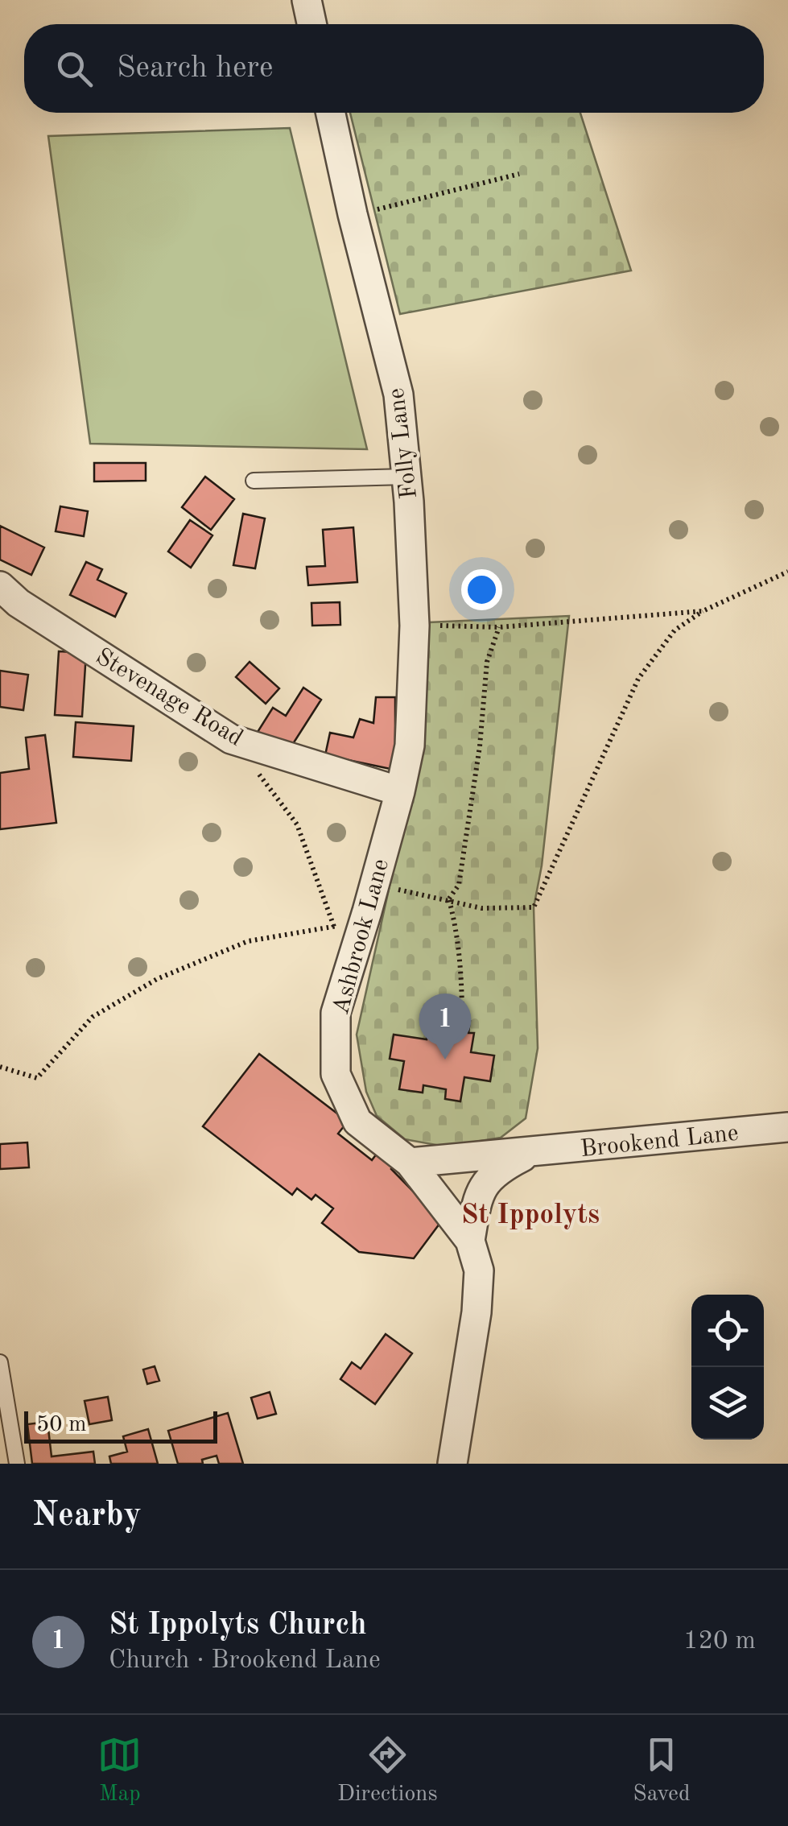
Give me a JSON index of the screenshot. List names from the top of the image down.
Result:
{
  "streets": {
    "street": [
      "Folly Lane",
      "Stevenage Road",
      "Ashbrook Lane",
      "Brookend Lane"
    ]
  },
  "crossings": [
    ["Folly Lane", "Stevenage Road"],
    ["Folly Lane", "Ashbrook Lane"],
    ["Stevenage Road", "Ashbrook Lane"],
    ["Ashbrook Lane", "Brookend Lane"]
  ],
  "districts": ["St Ippolyts"],
  "scale_bar": "50 m",
  "page": {
    "search": "Search here",
    "pins": "1",
    "scale": "50 m",
    "heading": "Nearby",
    "list": [
      {
        "mark": "1",
        "name": "St Ippolyts Church",
        "note": "Church · Brookend Lane",
        "value": "120 m"
      }
    ],
    "nav": ["Map", "Directions", "Saved"]
  }
}
